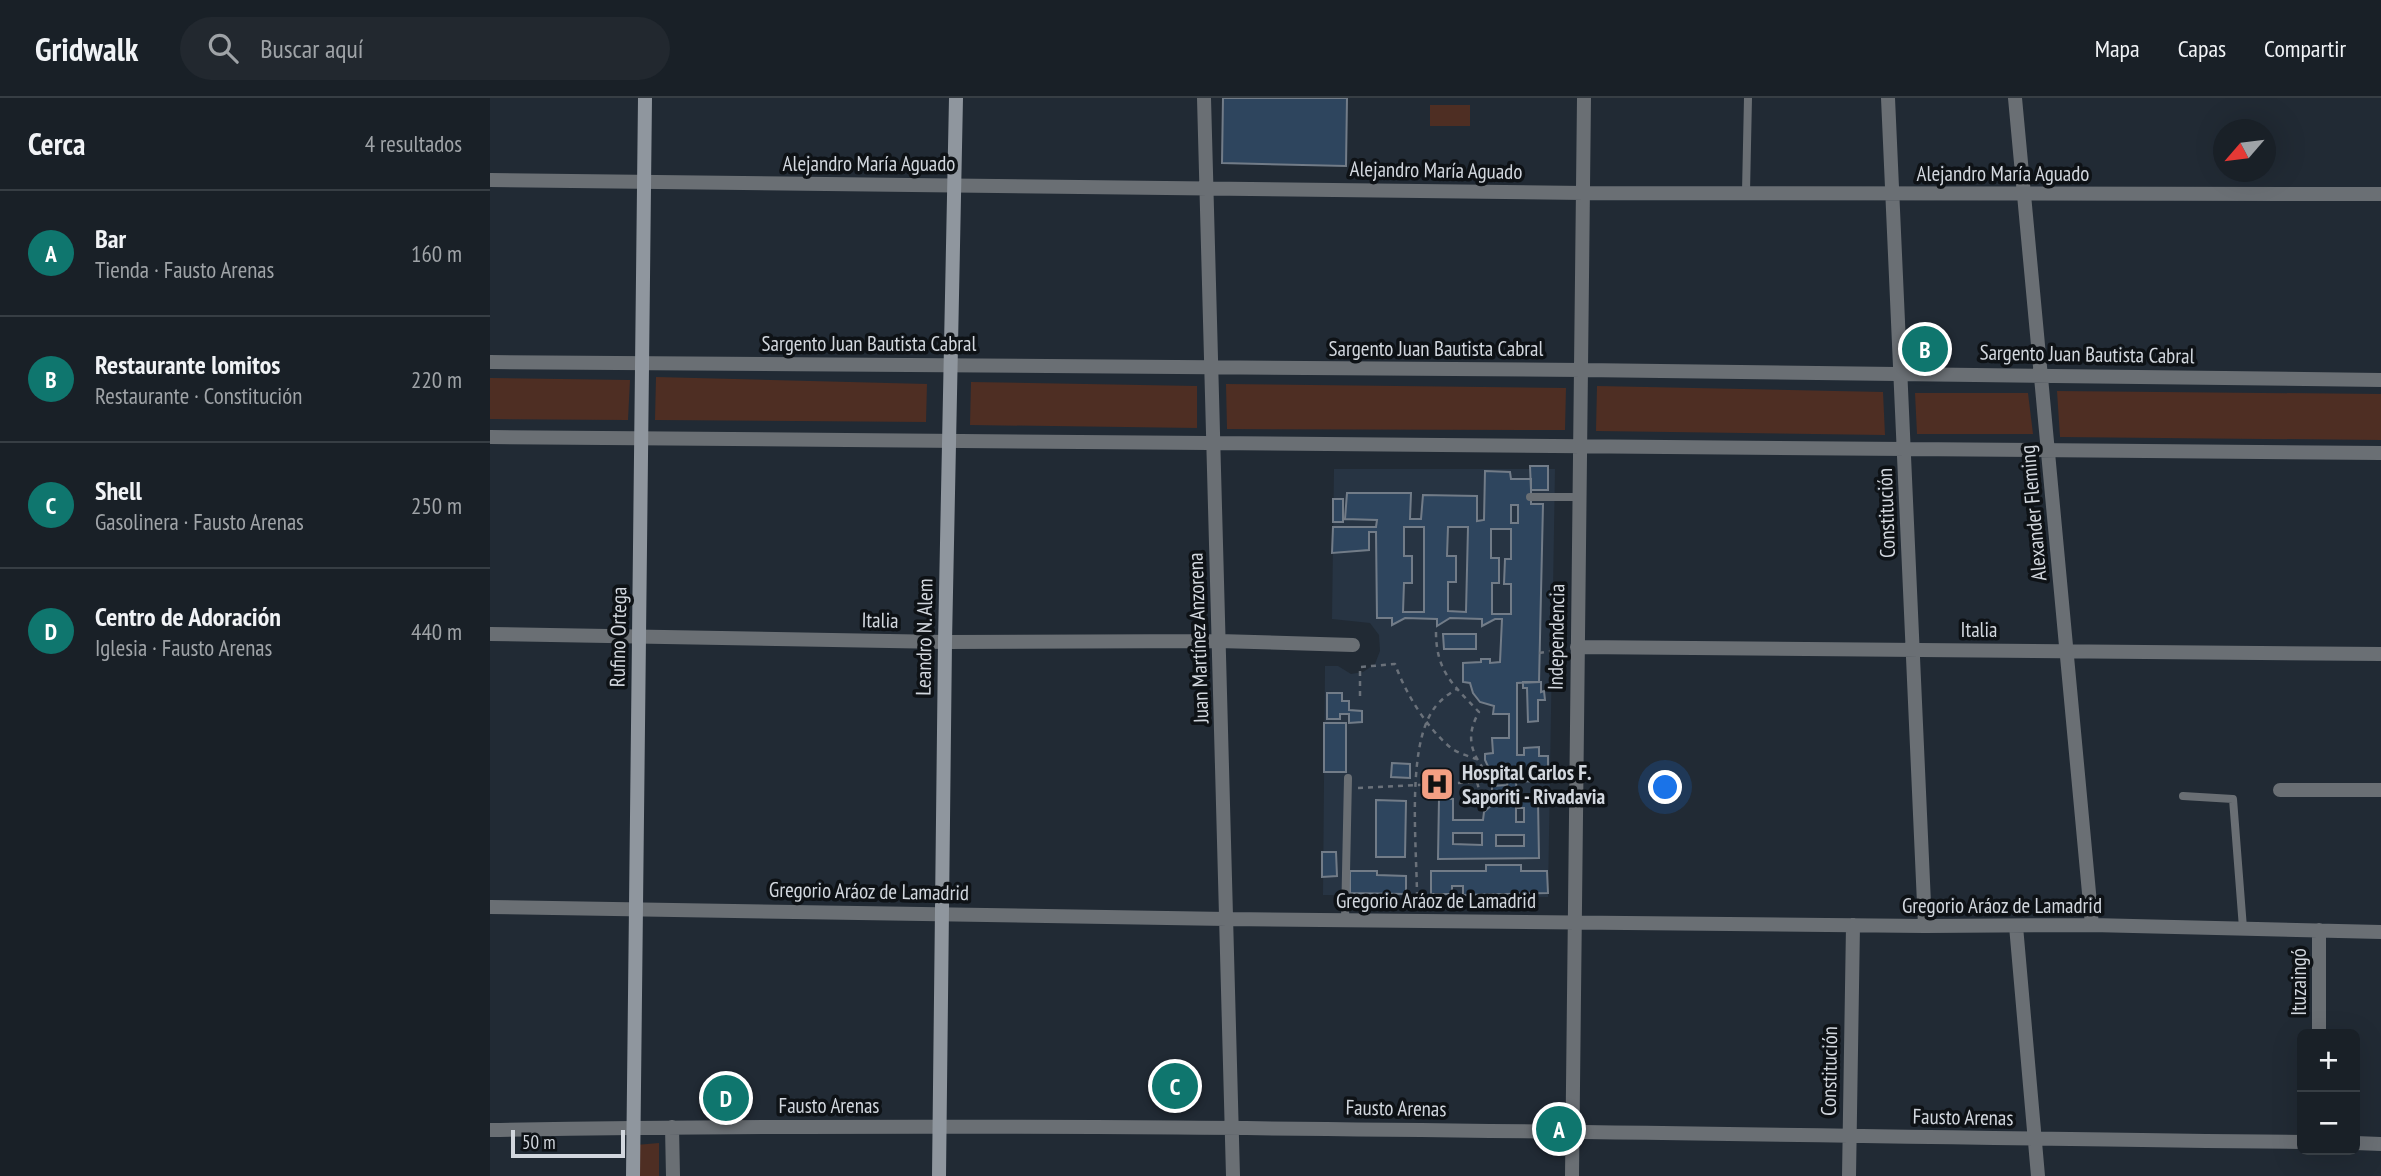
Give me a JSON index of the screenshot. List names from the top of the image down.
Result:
{
  "streets": {
    "street": [
      "Alejandro María Aguado",
      "Sargento Juan Bautista Cabral",
      "Constitución",
      "Alexander Fleming",
      "Italia",
      "Rufino Ortega",
      "Leandro N. Alem",
      "Independencia",
      "Juan Martínez Anzorena",
      "Gregorio Aráoz de Lamadrid",
      "Ituzaingó",
      "Fausto Arenas"
    ]
  },
  "crossings": [
    ["Alejandro María Aguado", "Constitución"],
    ["Alejandro María Aguado", "Alexander Fleming"],
    ["Alejandro María Aguado", "Rufino Ortega"],
    ["Alejandro María Aguado", "Leandro N. Alem"],
    ["Alejandro María Aguado", "Independencia"],
    ["Alejandro María Aguado", "Juan Martínez Anzorena"],
    ["Sargento Juan Bautista Cabral", "Constitución"],
    ["Sargento Juan Bautista Cabral", "Alexander Fleming"],
    ["Sargento Juan Bautista Cabral", "Rufino Ortega"],
    ["Sargento Juan Bautista Cabral", "Leandro N. Alem"],
    ["Sargento Juan Bautista Cabral", "Independencia"],
    ["Sargento Juan Bautista Cabral", "Juan Martínez Anzorena"],
    ["Constitución", "Italia"],
    ["Constitución", "Gregorio Aráoz de Lamadrid"],
    ["Constitución", "Fausto Arenas"],
    ["Alexander Fleming", "Italia"],
    ["Alexander Fleming", "Gregorio Aráoz de Lamadrid"],
    ["Italia", "Rufino Ortega"],
    ["Italia", "Leandro N. Alem"],
    ["Italia", "Independencia"],
    ["Italia", "Juan Martínez Anzorena"],
    ["Rufino Ortega", "Gregorio Aráoz de Lamadrid"],
    ["Rufino Ortega", "Fausto Arenas"],
    ["Leandro N. Alem", "Gregorio Aráoz de Lamadrid"],
    ["Leandro N. Alem", "Fausto Arenas"],
    ["Independencia", "Gregorio Aráoz de Lamadrid"],
    ["Independencia", "Fausto Arenas"],
    ["Juan Martínez Anzorena", "Gregorio Aráoz de Lamadrid"],
    ["Juan Martínez Anzorena", "Fausto Arenas"],
    ["Gregorio Aráoz de Lamadrid", "Ituzaingó"]
  ],
  "places": {
    "hospital": ["Hospital Carlos F. Saporiti - Rivadavia"]
  },
  "scale_bar": "50 m",
  "north": "bottom left",
  "page": {
    "header": "Gridwalk",
    "search": "Buscar aquí",
    "nav": ["Mapa", "Capas", "Compartir"],
    "heading": ["Cerca", "4 resultados"],
    "list": [
      {
        "mark": "A",
        "name": "Bar",
        "note": "Tienda · Fausto Arenas",
        "value": "160 m"
      },
      {
        "mark": "B",
        "name": "Restaurante lomitos",
        "note": "Restaurante · Constitución",
        "value": "220 m"
      },
      {
        "mark": "C",
        "name": "Shell",
        "note": "Gasolinera · Fausto Arenas",
        "value": "250 m"
      },
      {
        "mark": "D",
        "name": "Centro de Adoración",
        "note": "Iglesia · Fausto Arenas",
        "value": "440 m"
      }
    ],
    "pins": [
      "B",
      "C",
      "D",
      "A"
    ],
    "map_buttons": ["+", "−"],
    "scale": "50 m"
  }
}
